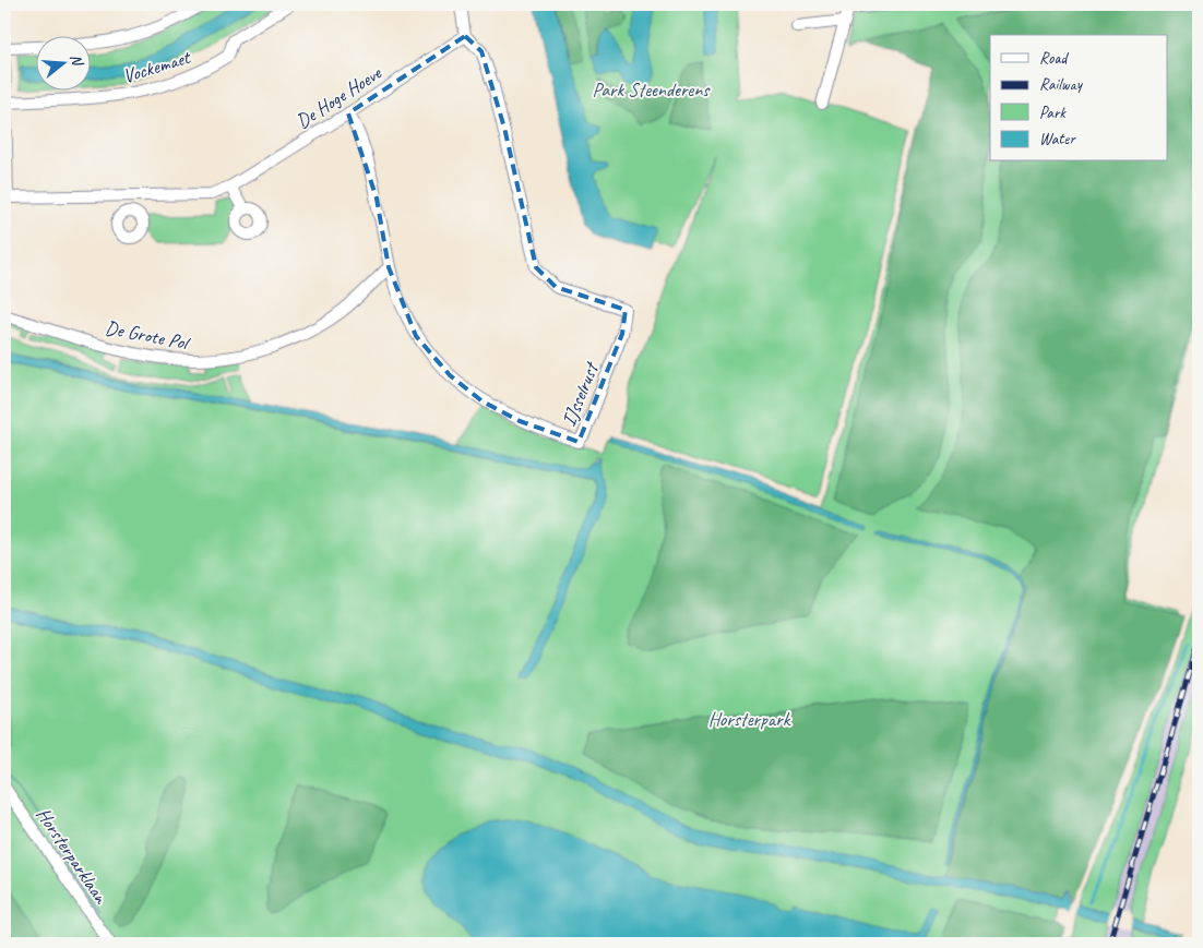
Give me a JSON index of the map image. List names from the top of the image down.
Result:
{
  "streets": {
    "street": [
      "Vockemaet",
      "De Hoge Hoeve",
      "De Grote Pol",
      "IJsselrust",
      "Horsterparklaan"
    ]
  },
  "crossings": [
    ["Vockemaet", "De Hoge Hoeve"],
    ["De Hoge Hoeve", "IJsselrust"],
    ["De Grote Pol", "IJsselrust"]
  ],
  "parks": ["Park Steenderens", "Horsterpark"],
  "legend": [
    "Road",
    "Railway",
    "Park",
    "Water"
  ],
  "north": "right"
}
